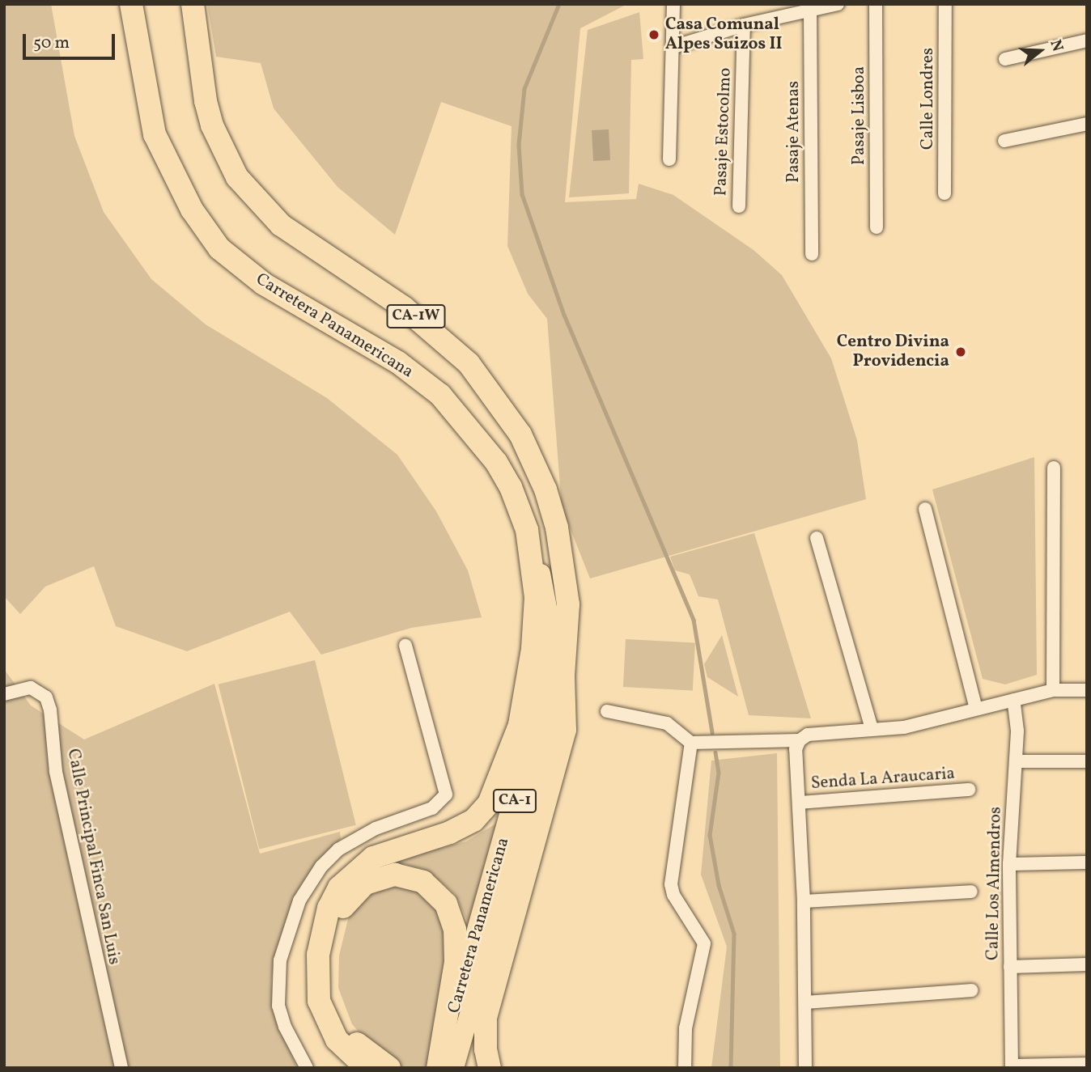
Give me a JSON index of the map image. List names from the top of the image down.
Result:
{
  "streets": {
    "highway": ["CA-1W", "Carretera Panamericana"],
    "main road": ["CA-1"],
    "street": [
      "Calle Londres",
      "Pasaje Lisboa",
      "Pasaje Estocolmo",
      "Pasaje Atenas",
      "Senda La Araucaria",
      "Calle Principal Finca San Luis",
      "Calle Los Almendros"
    ]
  },
  "places": ["Casa Comunal Alpes Suizos II", "Centro Divina Providencia"],
  "scale_bar": "50 m",
  "north": "right"
}
